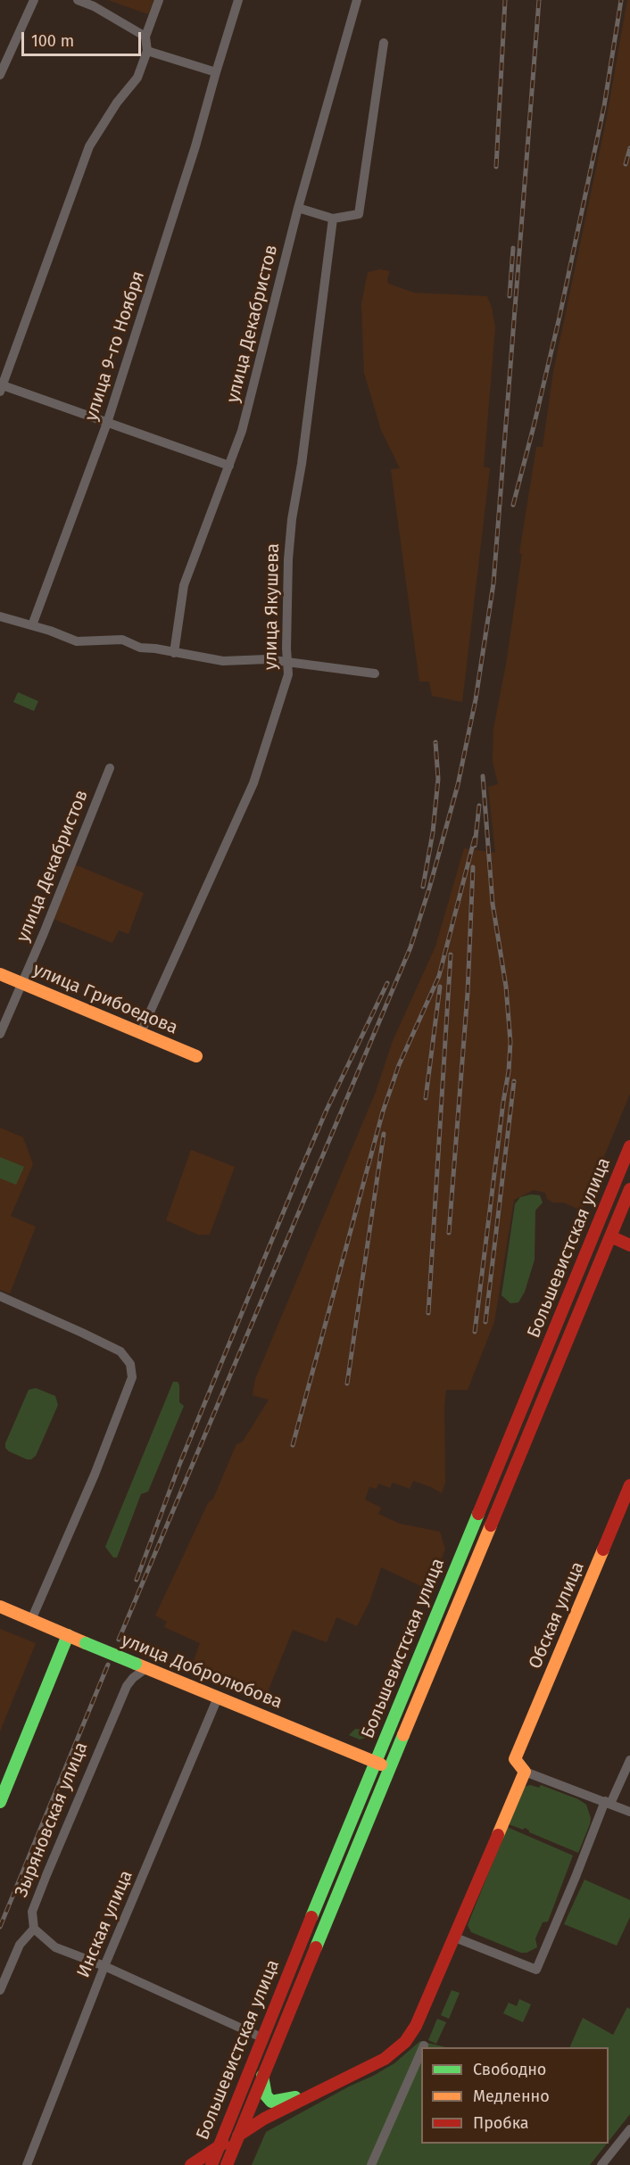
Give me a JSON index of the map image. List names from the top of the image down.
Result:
{
  "streets": {
    "main road": [
      "улица Грибоедова",
      "Большевистская улица",
      "Обская улица",
      "улица Добролюбова"
    ],
    "street": [
      "улица Декабристов",
      "улица 9-го Ноября",
      "улица Якушева",
      "Зыряновская улица",
      "Инская улица"
    ]
  },
  "crossings": [
    ["улица Декабристов", "улица Грибоедова"],
    ["улица Якушева", "улица Грибоедова"],
    ["Большевистская улица", "улица Добролюбова"],
    ["улица Добролюбова", "Зыряновская улица"],
    ["улица Добролюбова", "Инская улица"]
  ],
  "legend": ["Свободно", "Медленно", "Пробка"],
  "scale_bar": "100 m"
}
